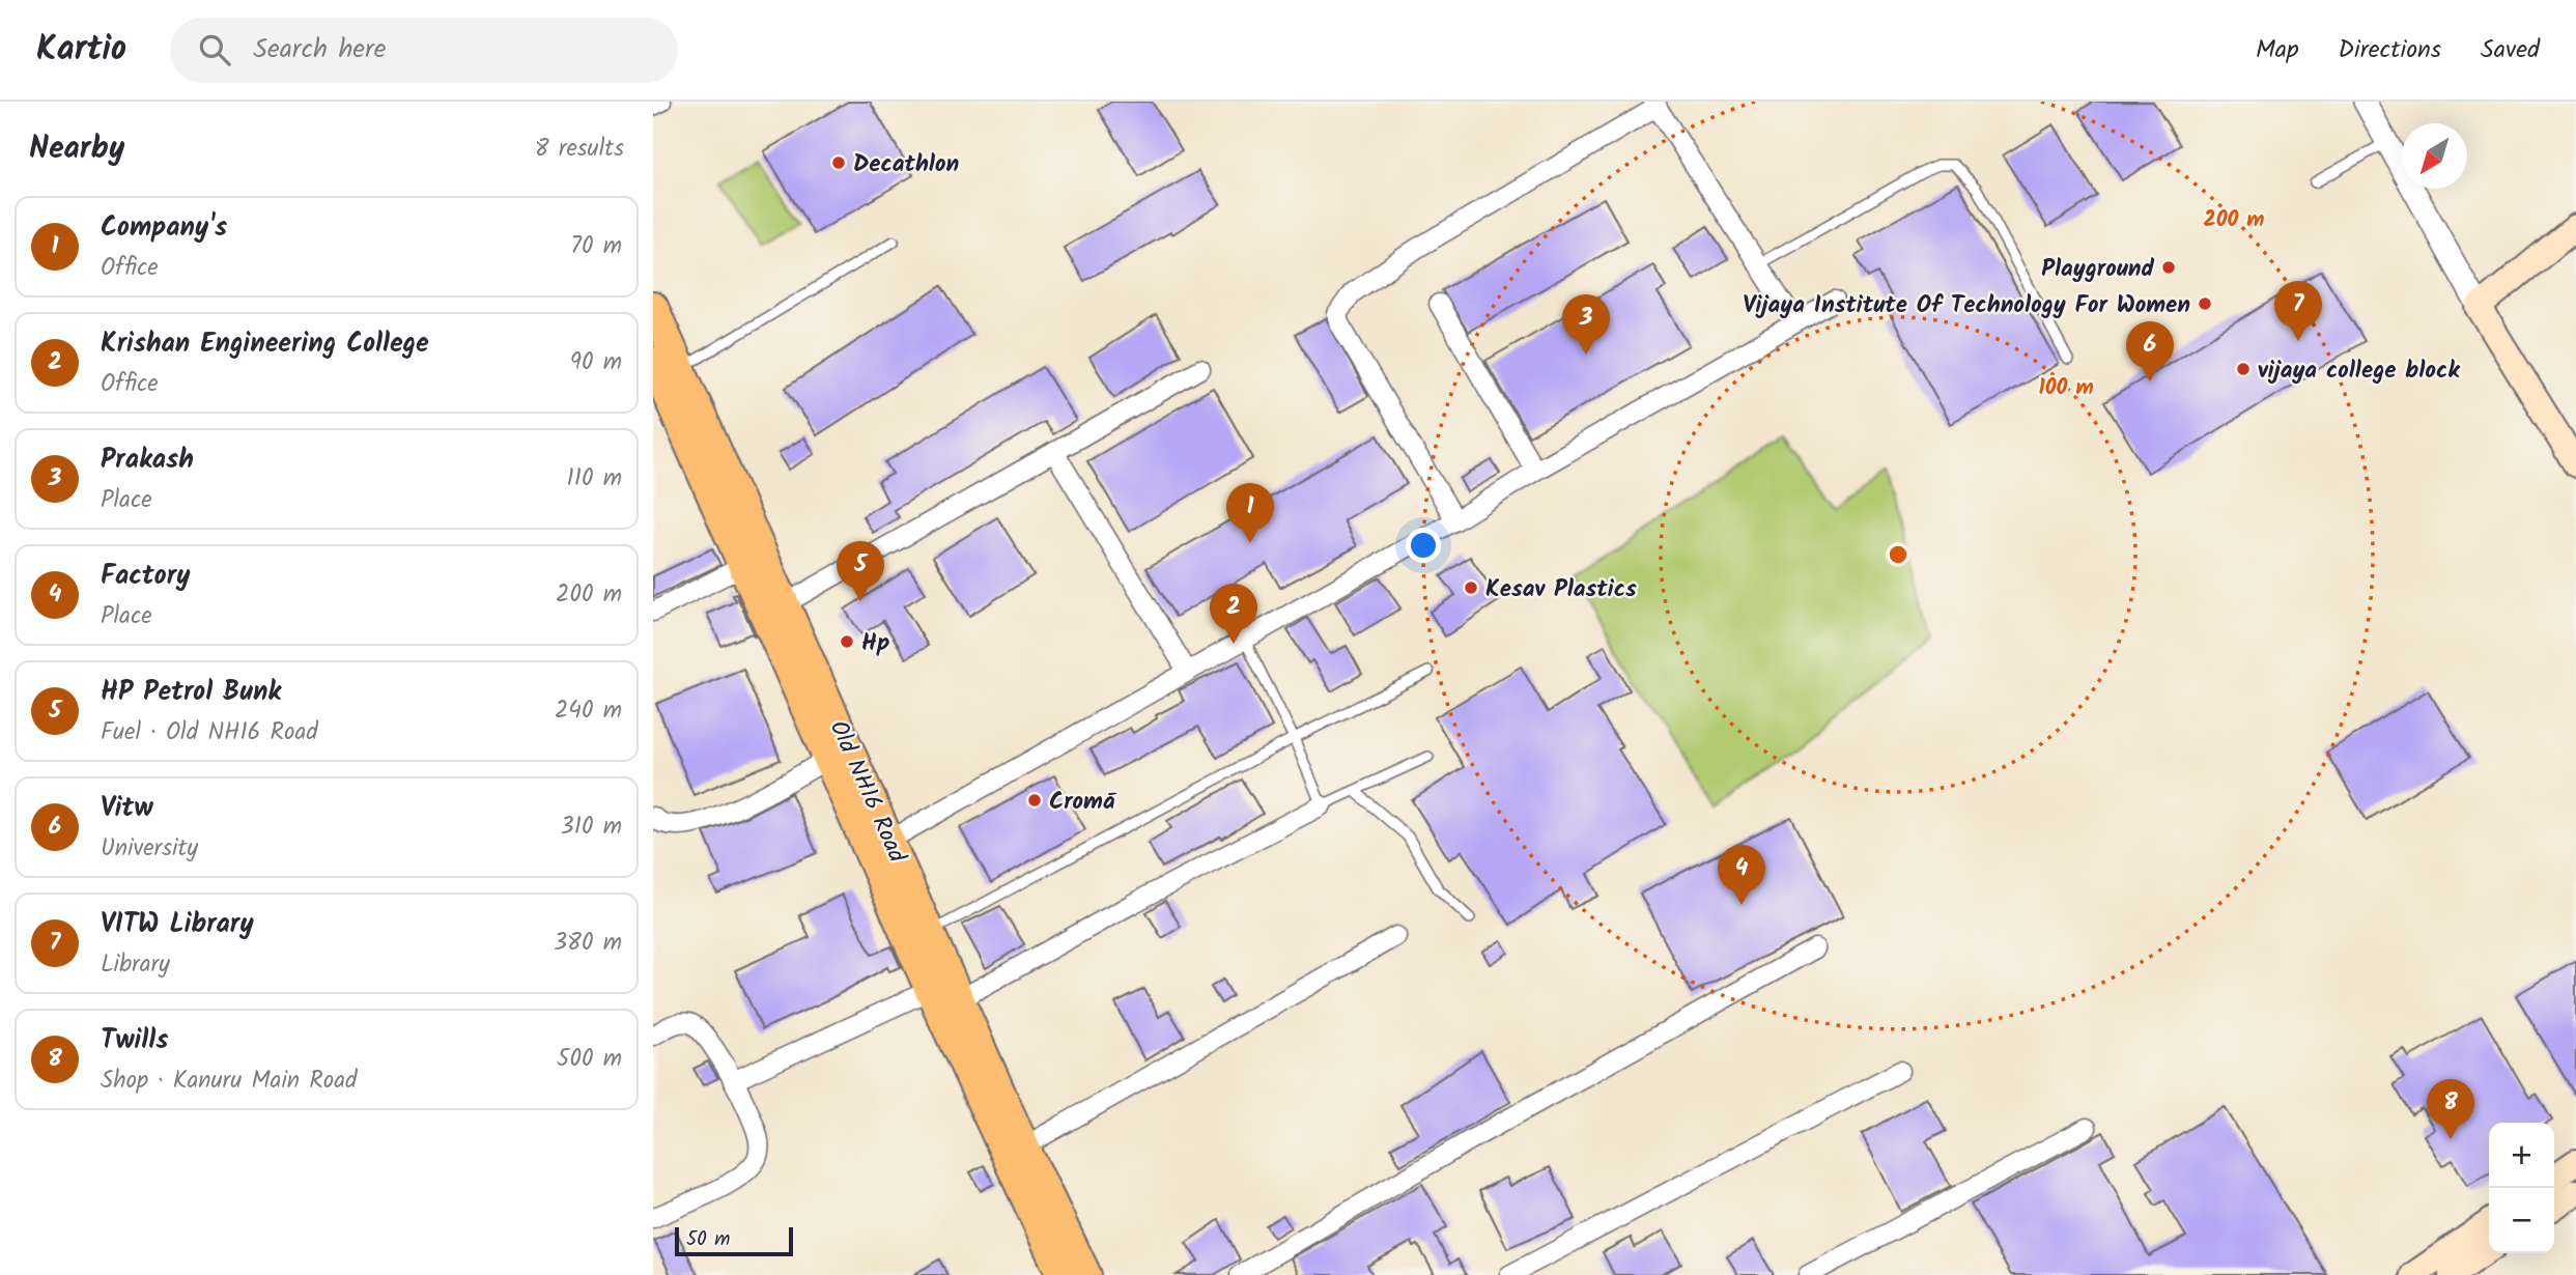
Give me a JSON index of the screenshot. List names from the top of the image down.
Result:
{
  "streets": {
    "main road": ["Old NH16 Road"]
  },
  "places": [
    "Decathlon",
    "Playground",
    "Vijaya Institute Of Technology For Women",
    "vijaya college block",
    "Kesav Plastics",
    "Hp",
    "Cromā"
  ],
  "scale_bar": "50 m",
  "north": "bottom left",
  "page": {
    "header": "Kartio",
    "search": "Search here",
    "nav": ["Map", "Directions", "Saved"],
    "heading": ["Nearby", "8 results"],
    "list": [
      {
        "mark": "1",
        "name": "Company's",
        "note": "Office",
        "value": "70 m"
      },
      {
        "mark": "2",
        "name": "Krishan Engineering College",
        "note": "Office",
        "value": "90 m"
      },
      {
        "mark": "3",
        "name": "Prakash",
        "note": "Place",
        "value": "110 m"
      },
      {
        "mark": "4",
        "name": "Factory",
        "note": "Place",
        "value": "200 m"
      },
      {
        "mark": "5",
        "name": "HP Petrol Bunk",
        "note": "Fuel · Old NH16 Road",
        "value": "240 m"
      },
      {
        "mark": "6",
        "name": "Vitw",
        "note": "University",
        "value": "310 m"
      },
      {
        "mark": "7",
        "name": "VITW Library",
        "note": "Library",
        "value": "380 m"
      },
      {
        "mark": "8",
        "name": "Twills",
        "note": "Shop · Kanuru Main Road",
        "value": "500 m"
      }
    ],
    "pins": [
      "7",
      "3",
      "6",
      "1",
      "5",
      "2",
      "4",
      "8"
    ],
    "map_buttons": ["+", "−"],
    "scale": "50 m"
  },
  "rings": ["200 m", "100 m"]
}
